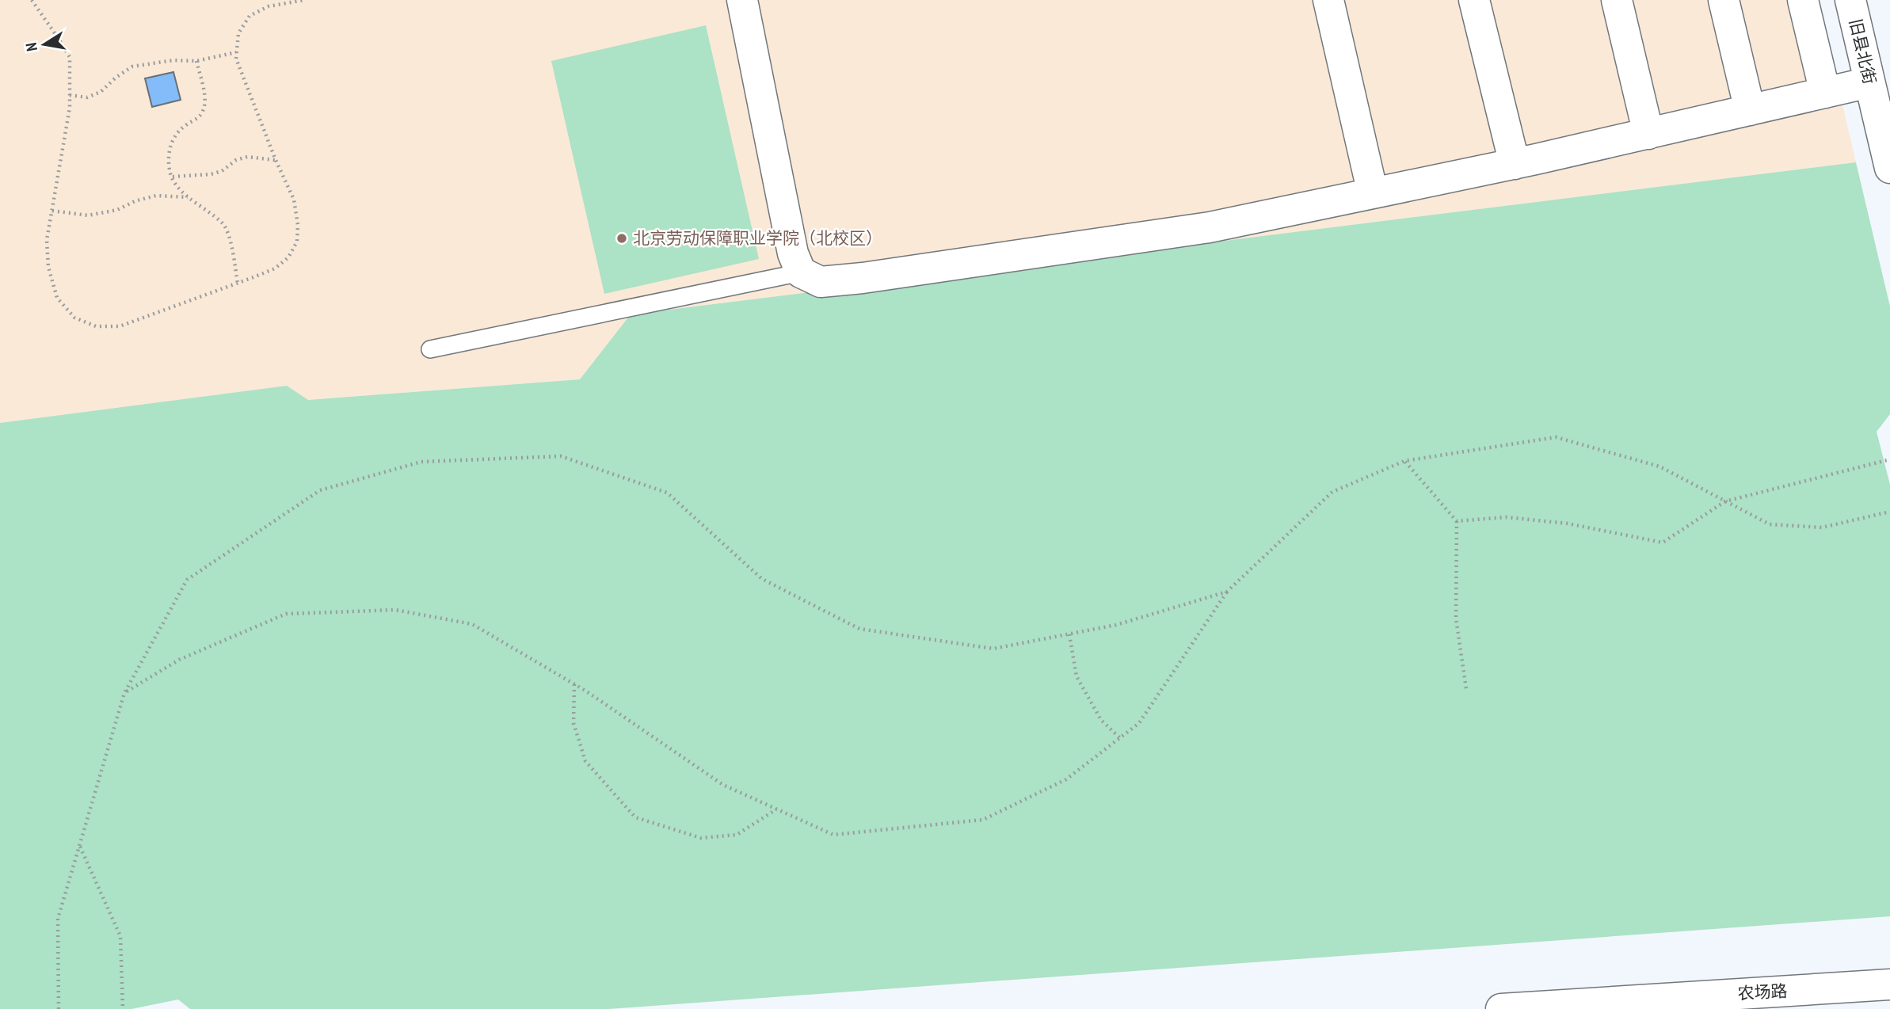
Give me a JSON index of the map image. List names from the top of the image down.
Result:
{
  "streets": {
    "street": ["旧县北街", "农场路"]
  },
  "places": ["北京劳动保障职业学院（北校区）"],
  "north": "left"
}
